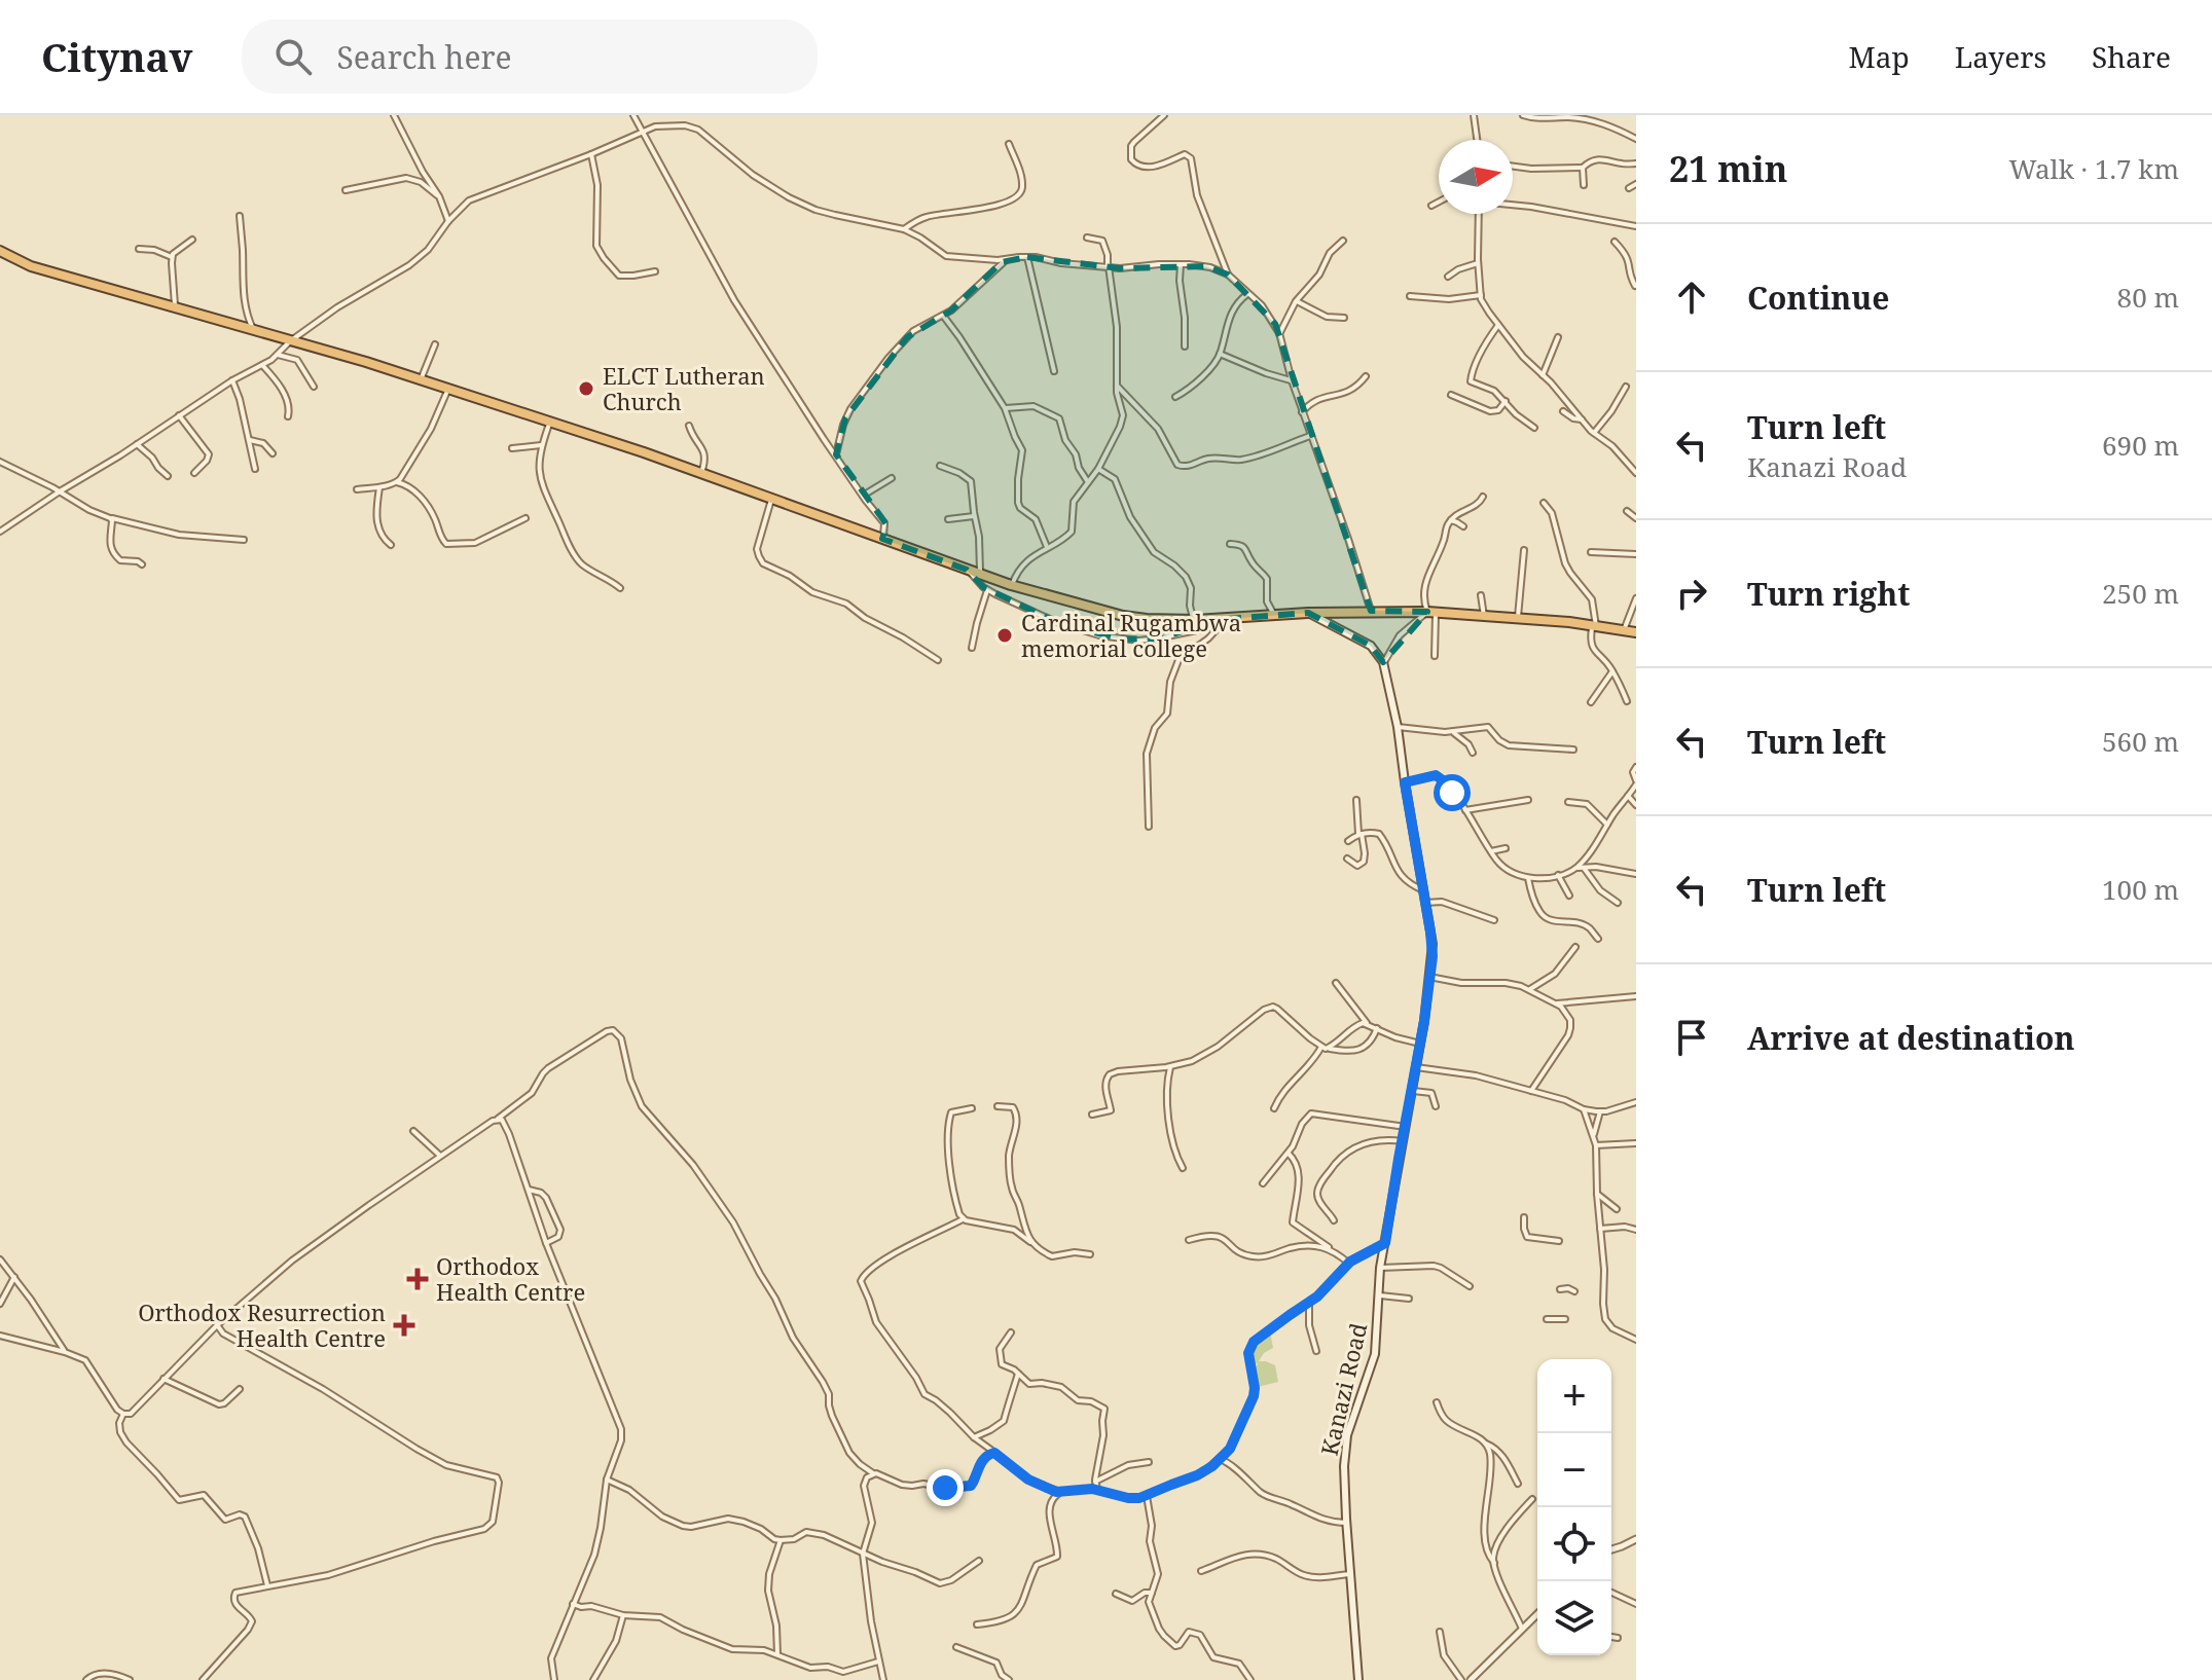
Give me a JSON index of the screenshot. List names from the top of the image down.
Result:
{
  "streets": {
    "main road": ["Kanazi Road"]
  },
  "places": {
    "other": ["ELCT Lutheran Church", "Cardinal Rugambwa memorial college"],
    "health": ["Orthodox Health Centre", "Orthodox Resurrection Health Centre"]
  },
  "north": "right",
  "page": {
    "header": "Citynav",
    "search": "Search here",
    "nav": ["Map", "Layers", "Share"],
    "heading": ["21 min", "Walk · 1.7 km"],
    "list": [
      ["Continue", "80 m"],
      ["Turn left", "Kanazi Road", "690 m"],
      ["Turn right", "250 m"],
      ["Turn left", "560 m"],
      ["Turn left", "100 m"],
      "Arrive at destination"
    ],
    "map_buttons": ["+", "−"]
  }
}
